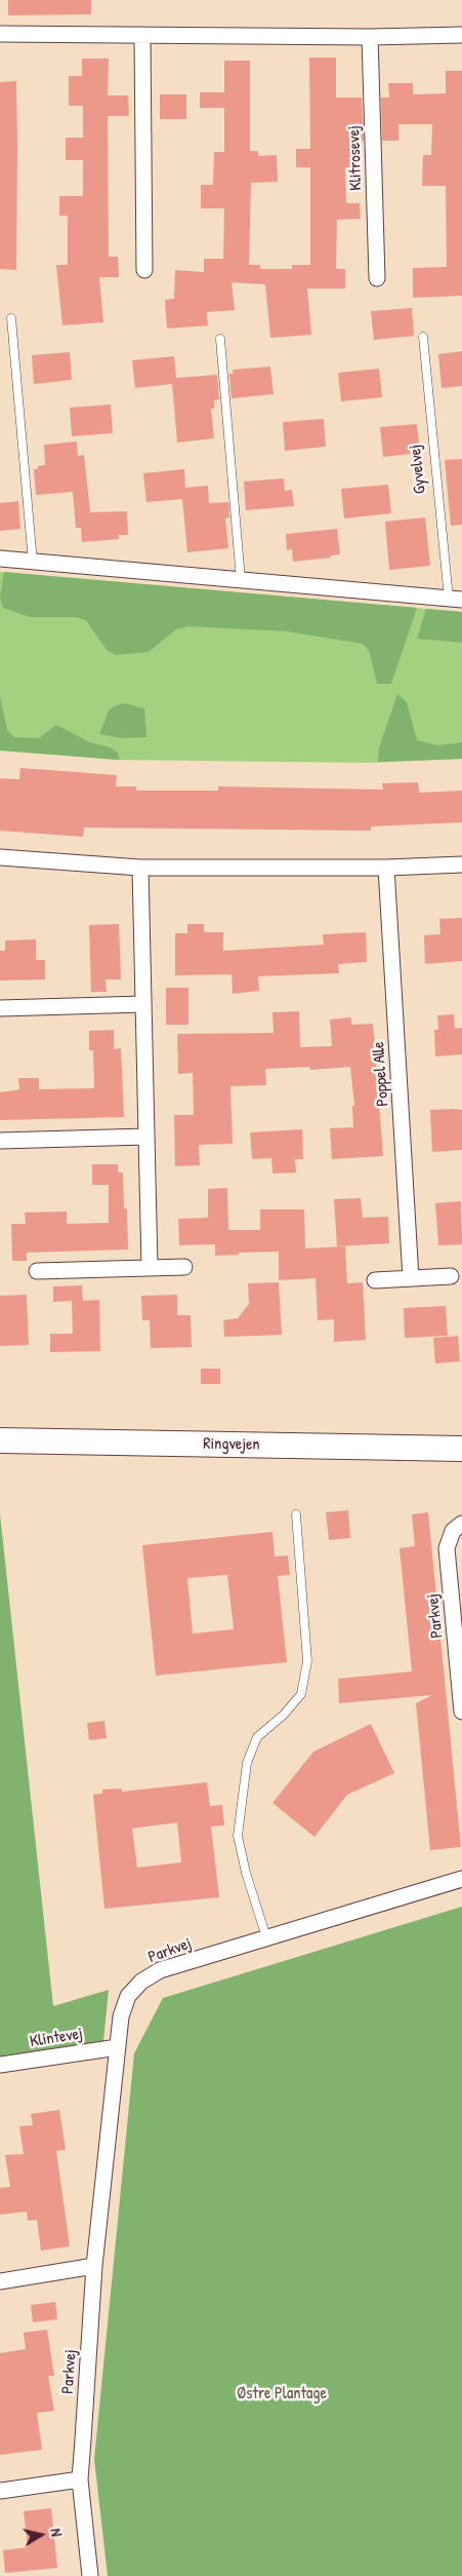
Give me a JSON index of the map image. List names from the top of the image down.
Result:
{
  "streets": {
    "main road": ["Ringvejen"],
    "street": [
      "Klitrosevej",
      "Gyvelvej",
      "Poppel Alle",
      "Parkvej",
      "Klintevej"
    ]
  },
  "crossings": [
    ["Parkvej", "Klintevej"]
  ],
  "parks": ["Østre Plantage"],
  "north": "right"
}
